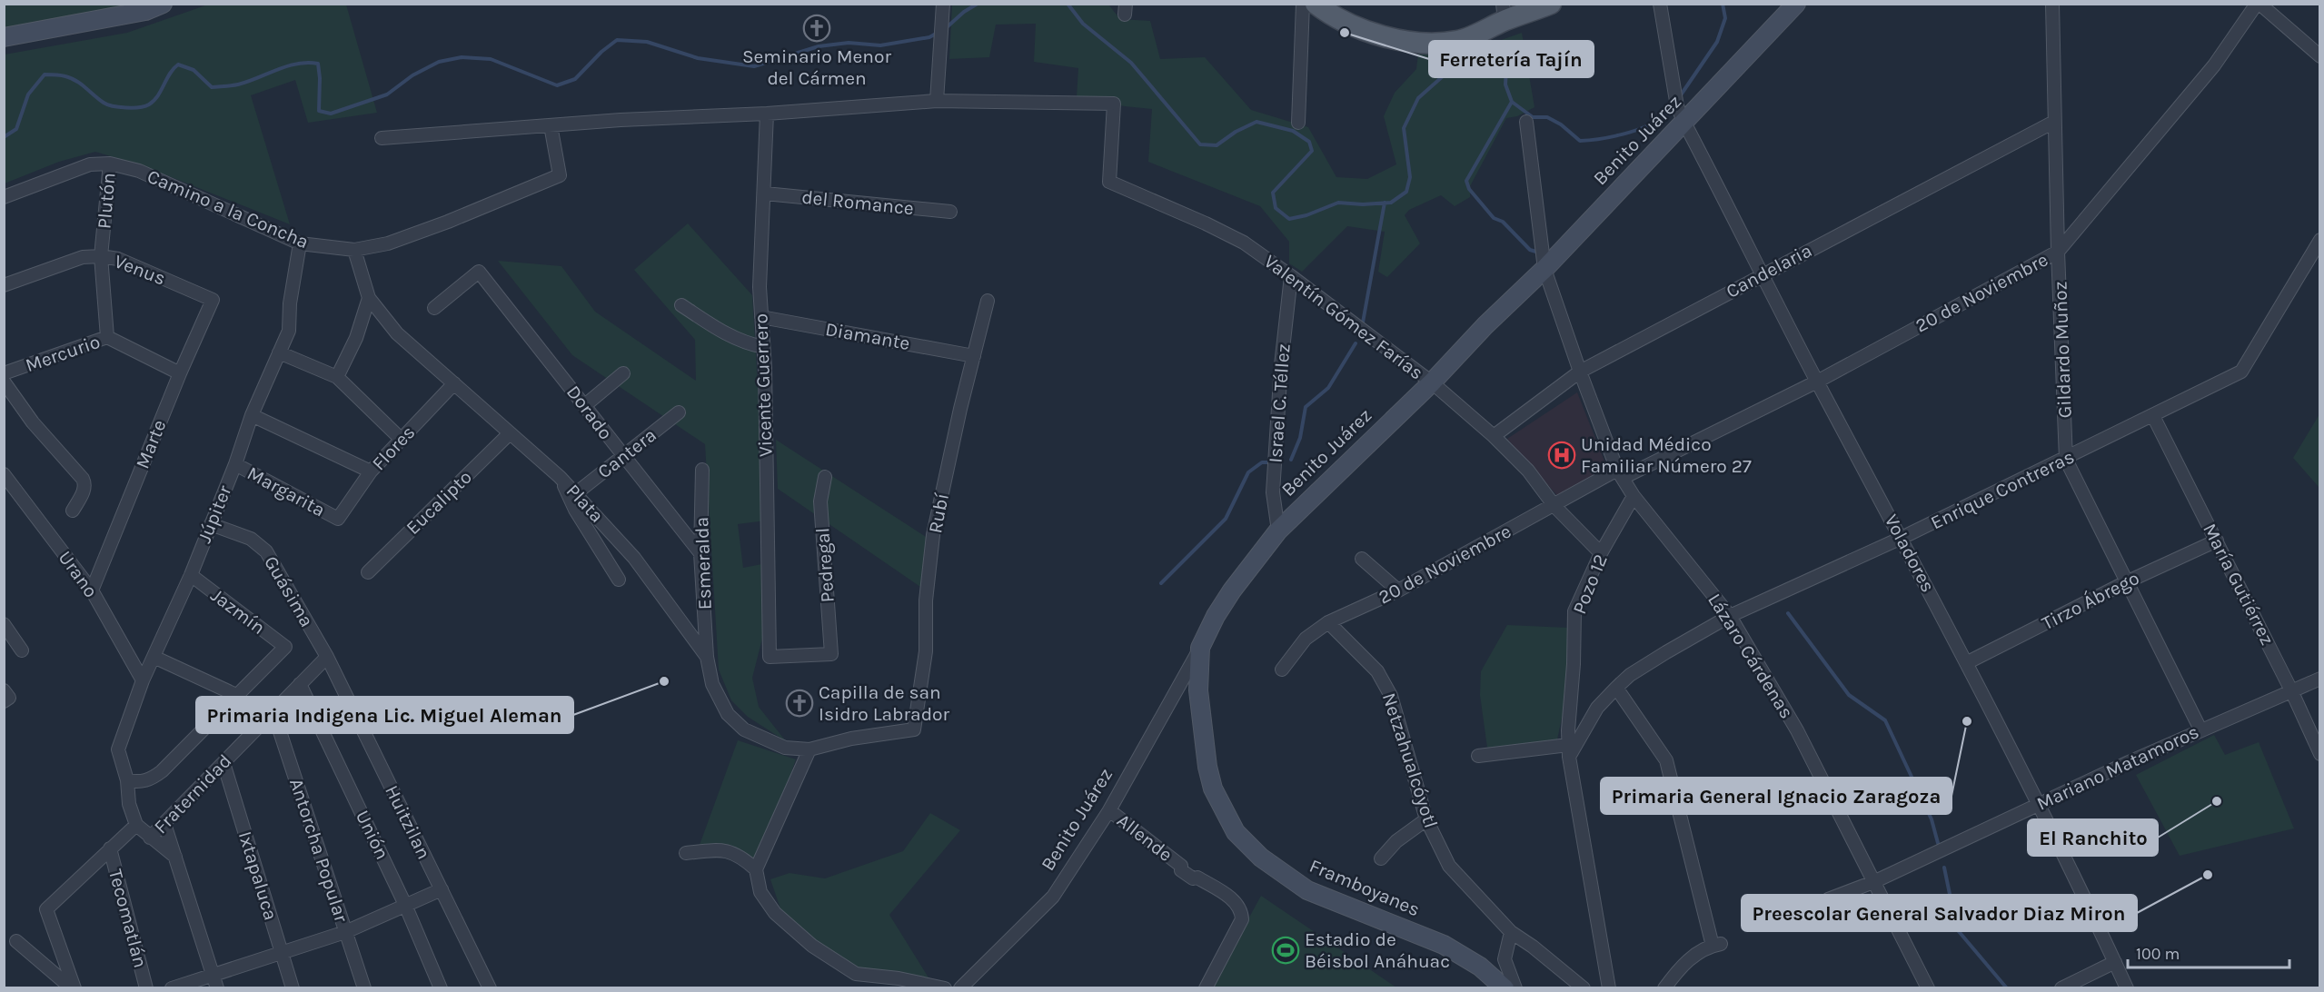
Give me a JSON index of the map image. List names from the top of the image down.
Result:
{
  "streets": {
    "street": [
      "Benito Juárez",
      "Plutón",
      "del Romance",
      "Camino a la Concha",
      "Venus",
      "Candelaria",
      "20 de Noviembre",
      "Valentín Gómez Farías",
      "Diamante",
      "Gildardo Muñoz",
      "Mercurio",
      "Vicente Guerrero",
      "Israel C. Téllez",
      "Dorado",
      "Marte",
      "Flores",
      "Cantera",
      "Enrique Contreras",
      "Margarita",
      "Eucalipto",
      "Plata",
      "Rubí",
      "Júpiter",
      "Voladores",
      "Esmeralda",
      "Pedregal",
      "Urano",
      "Pozo 12",
      "María Gutiérrez",
      "Guásima",
      "Tirzo Ábrego",
      "Jazmín",
      "Lázaro Cárdenas",
      "Netzahualcóyotl",
      "Mariano Matamoros",
      "Fraternidad",
      "Huitzilan",
      "Unión",
      "Allende",
      "Antorcha Popular",
      "Ixtapaluca",
      "Framboyanes",
      "Tecomatlán"
    ]
  },
  "crossings": [
    ["Benito Juárez", "Valentín Gómez Farías"],
    ["Benito Juárez", "Israel C. Téllez"],
    ["Benito Juárez", "Voladores"],
    ["Benito Juárez", "Lázaro Cárdenas"],
    ["Benito Juárez", "Allende"],
    ["Benito Juárez", "Framboyanes"],
    ["Plutón", "Camino a la Concha"],
    ["Plutón", "Venus"],
    ["Plutón", "Mercurio"],
    ["del Romance", "Vicente Guerrero"],
    ["Camino a la Concha", "Plata"],
    ["Camino a la Concha", "Júpiter"],
    ["Venus", "Marte"],
    ["Candelaria", "Valentín Gómez Farías"],
    ["Candelaria", "Gildardo Muñoz"],
    ["Candelaria", "Voladores"],
    ["Candelaria", "Lázaro Cárdenas"],
    ["20 de Noviembre", "Valentín Gómez Farías"],
    ["20 de Noviembre", "Gildardo Muñoz"],
    ["20 de Noviembre", "Voladores"],
    ["20 de Noviembre", "Lázaro Cárdenas"],
    ["20 de Noviembre", "Netzahualcóyotl"],
    ["Valentín Gómez Farías", "Israel C. Téllez"],
    ["Valentín Gómez Farías", "Pozo 12"],
    ["Diamante", "Vicente Guerrero"],
    ["Diamante", "Rubí"],
    ["Gildardo Muñoz", "Enrique Contreras"],
    ["Gildardo Muñoz", "Tirzo Ábrego"],
    ["Gildardo Muñoz", "Mariano Matamoros"],
    ["Mercurio", "Marte"],
    ["Vicente Guerrero", "Pedregal"],
    ["Dorado", "Cantera"],
    ["Dorado", "Esmeralda"],
    ["Marte", "Urano"],
    ["Flores", "Margarita"],
    ["Flores", "Plata"],
    ["Cantera", "Plata"],
    ["Enrique Contreras", "Voladores"],
    ["Enrique Contreras", "Pozo 12"],
    ["Enrique Contreras", "María Gutiérrez"],
    ["Enrique Contreras", "Lázaro Cárdenas"],
    ["Margarita", "Júpiter"],
    ["Eucalipto", "Plata"],
    ["Plata", "Rubí"],
    ["Plata", "Esmeralda"],
    ["Júpiter", "Urano"],
    ["Júpiter", "Guásima"],
    ["Júpiter", "Jazmín"],
    ["Voladores", "Tirzo Ábrego"],
    ["Voladores", "Mariano Matamoros"],
    ["Pozo 12", "Lázaro Cárdenas"],
    ["María Gutiérrez", "Tirzo Ábrego"],
    ["María Gutiérrez", "Mariano Matamoros"],
    ["Guásima", "Fraternidad"],
    ["Guásima", "Huitzilan"],
    ["Lázaro Cárdenas", "Mariano Matamoros"],
    ["Fraternidad", "Huitzilan"],
    ["Fraternidad", "Unión"],
    ["Fraternidad", "Antorcha Popular"],
    ["Fraternidad", "Ixtapaluca"]
  ],
  "places": {
    "church": ["Seminario Menor del Cármen", "Capilla de san Isidro Labrador"],
    "other": [
      "Ferretería Tajín",
      "Primaria Indigena Lic. Miguel Aleman",
      "Primaria General Ignacio Zaragoza",
      "El Ranchito",
      "Preescolar General Salvador Diaz Miron"
    ],
    "hospital": ["Unidad Médico Familiar Número 27"],
    "sports": ["Estadio de Béisbol Anáhuac"]
  },
  "scale_bar": "100 m"
}
